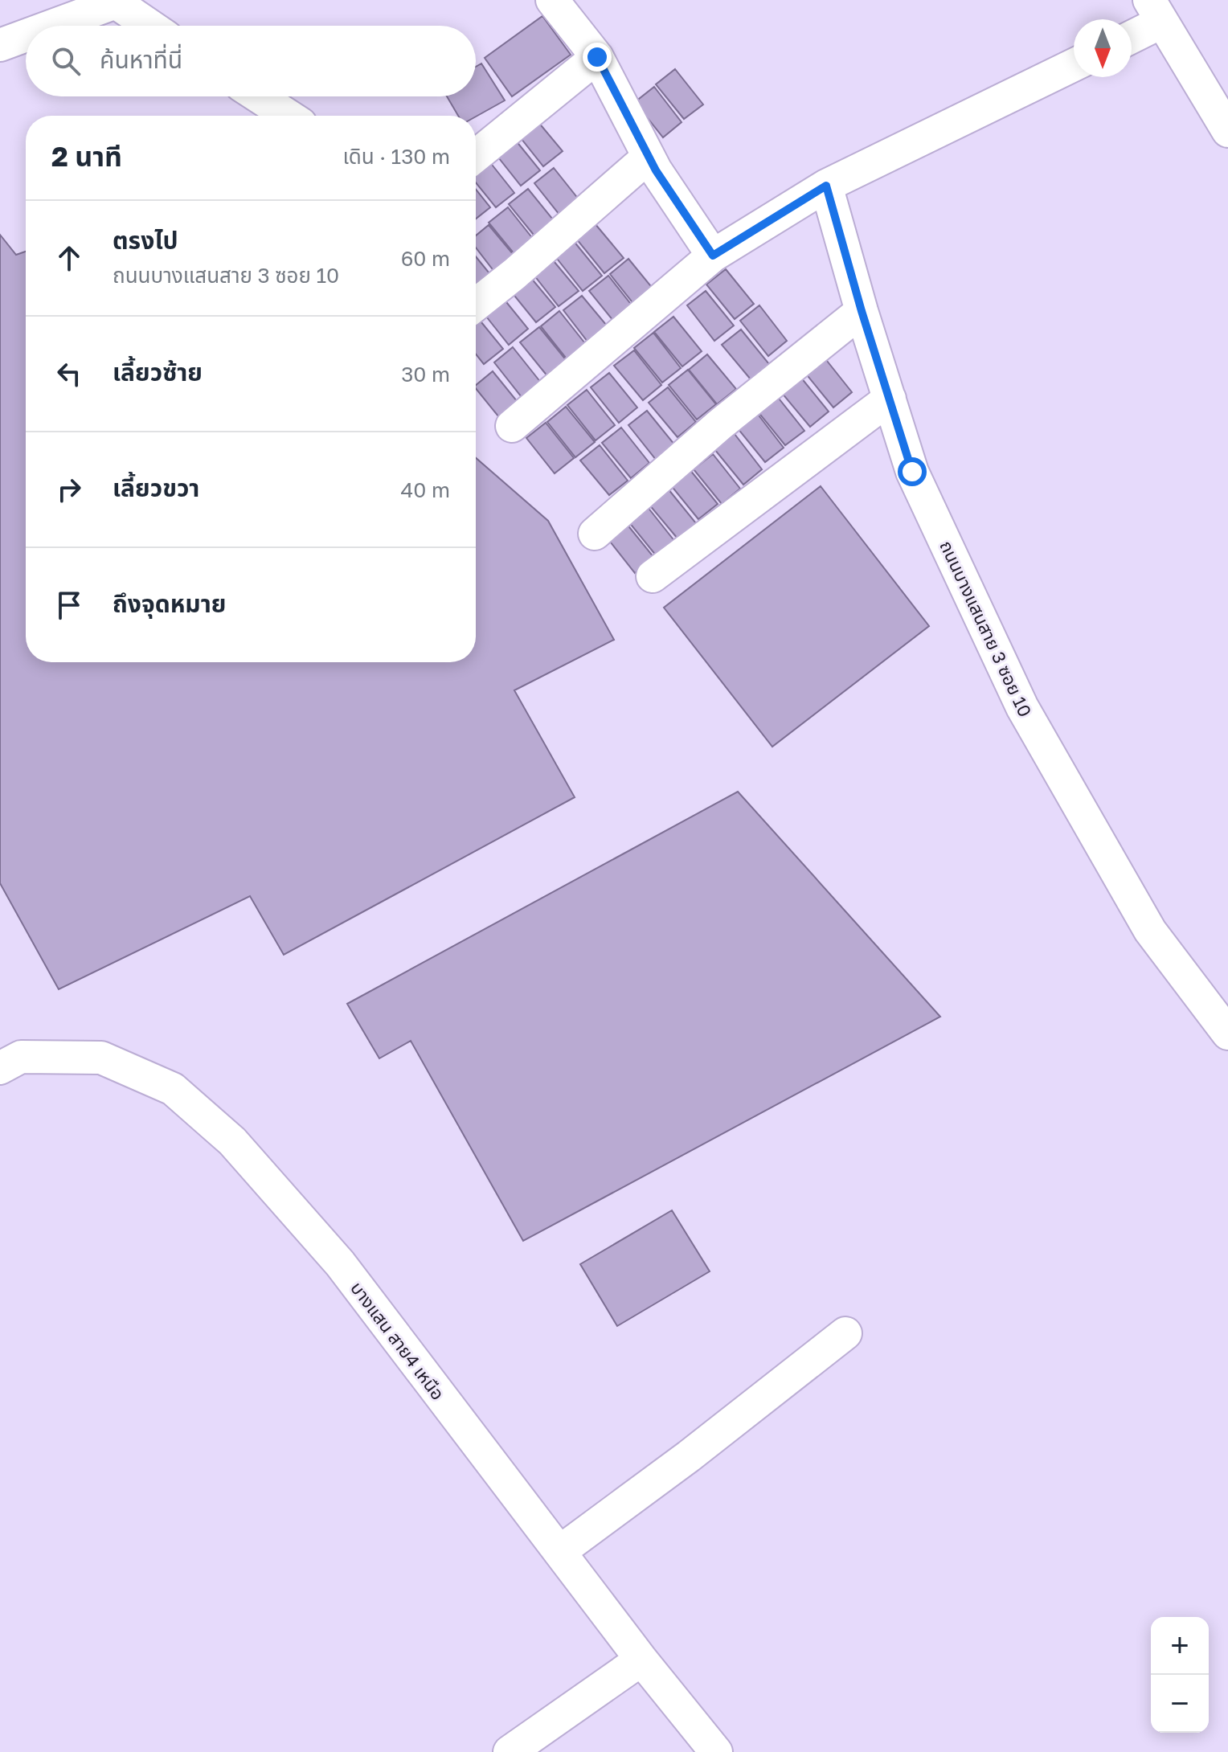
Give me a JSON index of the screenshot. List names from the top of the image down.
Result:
{
  "streets": {
    "street": ["ถนนบางแสนสาย 3 ซอย 10", "บางแสน สาย4 เหนือ"]
  },
  "north": "bottom",
  "page": {
    "search": "ค้นหาที่นี่",
    "heading": ["2 นาที", "เดิน · 130 m"],
    "list": [
      ["ตรงไป", "ถนนบางแสนสาย 3 ซอย 10", "60 m"],
      ["เลี้ยวซ้าย", "30 m"],
      ["เลี้ยวขวา", "40 m"],
      "ถึงจุดหมาย"
    ],
    "map_buttons": ["+", "−"]
  }
}
